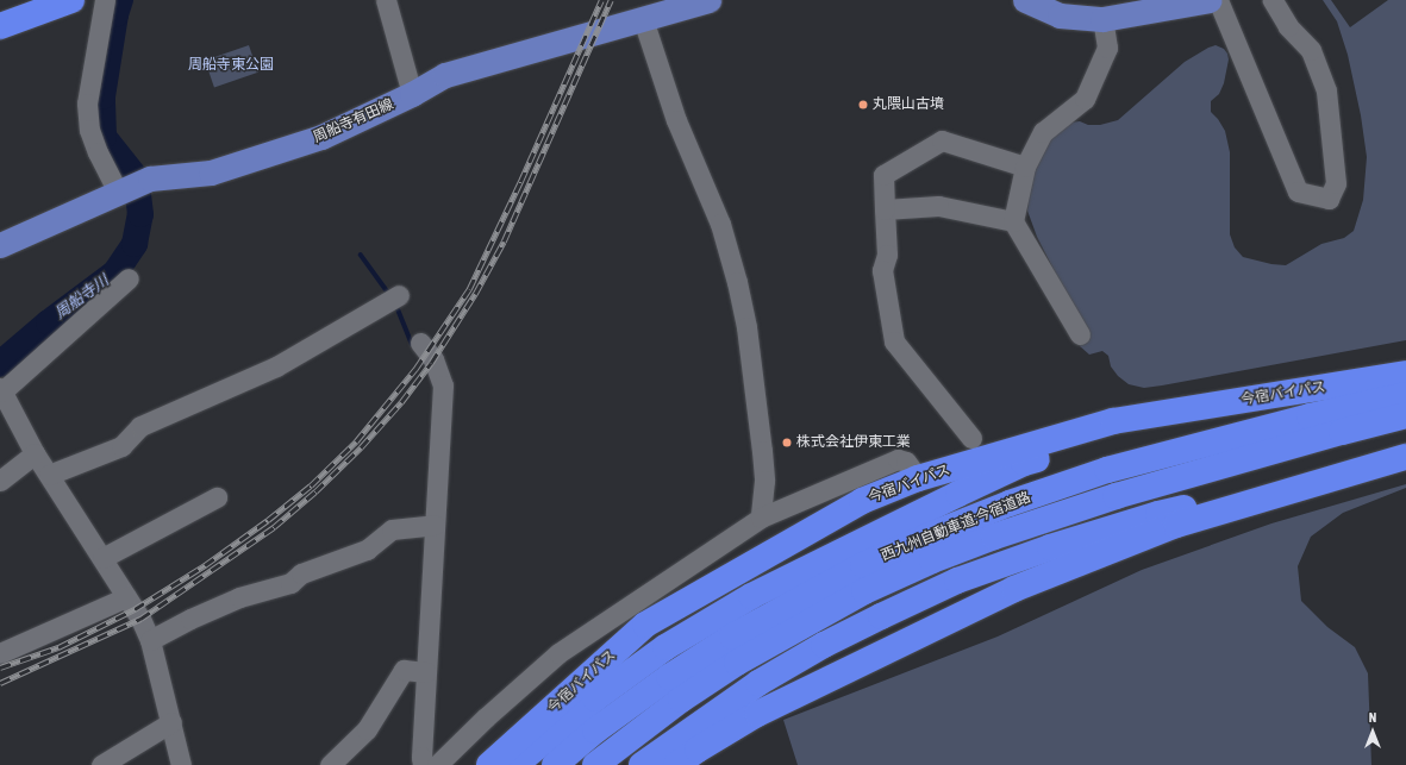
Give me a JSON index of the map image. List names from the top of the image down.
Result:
{
  "streets": {
    "highway": ["今宿バイパス", "西九州自動車道;今宿道路"],
    "main road": ["周船寺有田線"]
  },
  "water": ["周船寺川"],
  "parks": ["周船寺東公園"],
  "places": ["丸隈山古墳", "株式会社伊東工業"],
  "north": "top"
}
